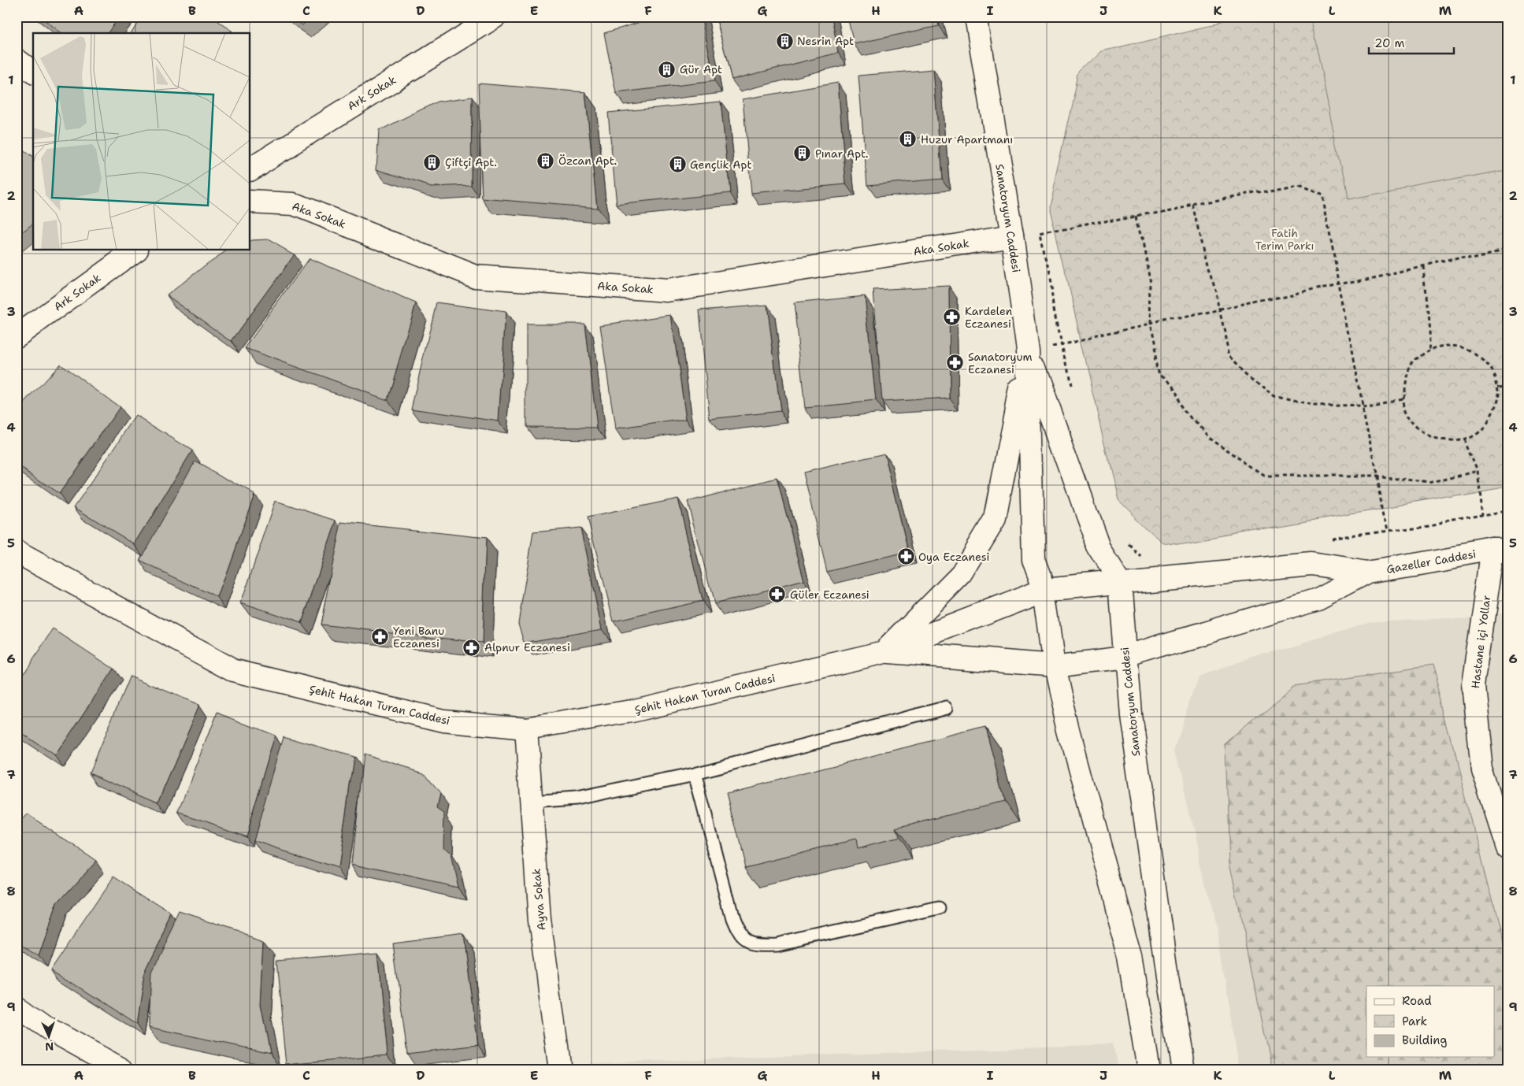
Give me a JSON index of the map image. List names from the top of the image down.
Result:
{
  "streets": {
    "main road": [
      "Ark Sokak",
      "Aka Sokak",
      "Sanatoryum Caddesi",
      "Gazeller Caddesi",
      "Hastane içi Yollar",
      "Şehit Hakan Turan Caddesi",
      "Ayva Sokak"
    ]
  },
  "crossings": [
    ["Aka Sokak", "Sanatoryum Caddesi"],
    ["Gazeller Caddesi", "Hastane içi Yollar"],
    ["Şehit Hakan Turan Caddesi", "Ayva Sokak"]
  ],
  "parks": ["Fatih Terim Parkı"],
  "places": {
    "building": [
      "Nesrin Apt",
      "Gür Apt",
      "Huzur Apartmanı",
      "Pınar Apt.",
      "Özcan Apt.",
      "Çiftçi Apt.",
      "Gençlik Apt"
    ],
    "pharmacy": [
      "Kardelen Eczanesi",
      "Sanatoryum Eczanesi",
      "Oya Eczanesi",
      "Güler Eczanesi",
      "Yeni Banu Eczanesi",
      "Alpnur Eczanesi"
    ]
  },
  "legend": ["Road", "Park", "Building"],
  "scale_bar": "20 m",
  "north": "bottom",
  "grid": {
    "columns": [
      "A",
      "B",
      "C",
      "D",
      "E",
      "F",
      "G",
      "H",
      "I",
      "J",
      "K",
      "L",
      "M"
    ],
    "rows": [
      "1",
      "2",
      "3",
      "4",
      "5",
      "6",
      "7",
      "8",
      "9"
    ]
  }
}
